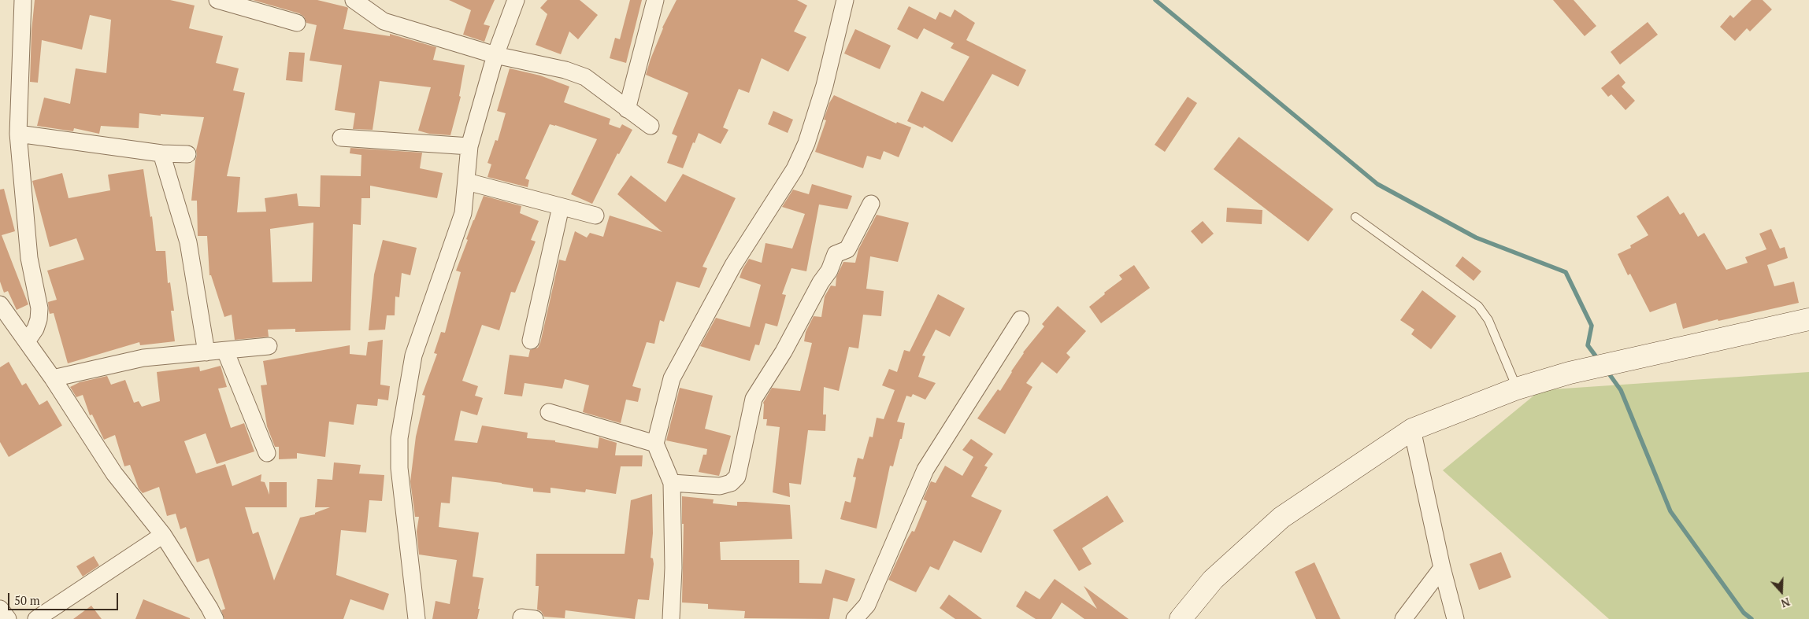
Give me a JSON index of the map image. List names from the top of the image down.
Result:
{
  "scale_bar": "50 m",
  "north": "bottom"
}
